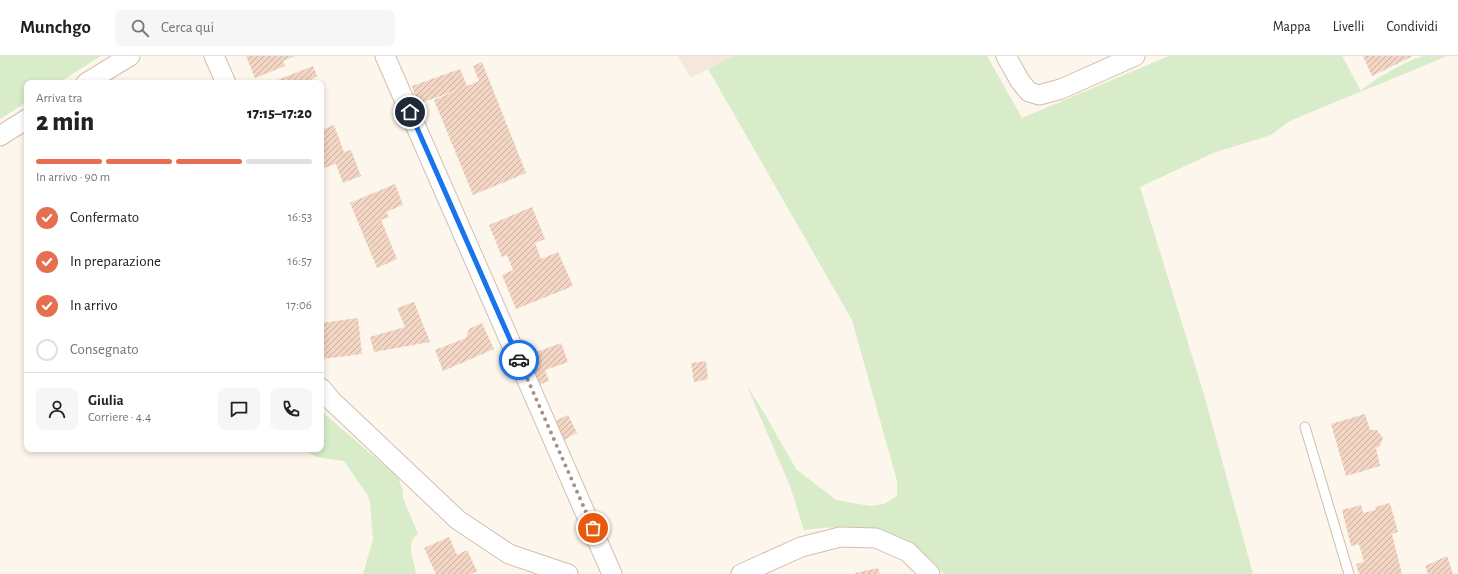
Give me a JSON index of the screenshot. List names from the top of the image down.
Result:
{
  "page": {
    "header": "Munchgo",
    "search": "Cerca qui",
    "nav": ["Mappa", "Livelli", "Condividi"],
    "heading": ["2 min", "Arriva tra", "17:15–17:20"],
    "panel": ["Giulia", "Corriere · 4.4"],
    "bar": "In arrivo · 90 m",
    "list": [
      ["Confermato", "16:53"],
      ["In preparazione", "16:57"],
      ["In arrivo", "17:06"],
      "Consegnato"
    ]
  }
}
